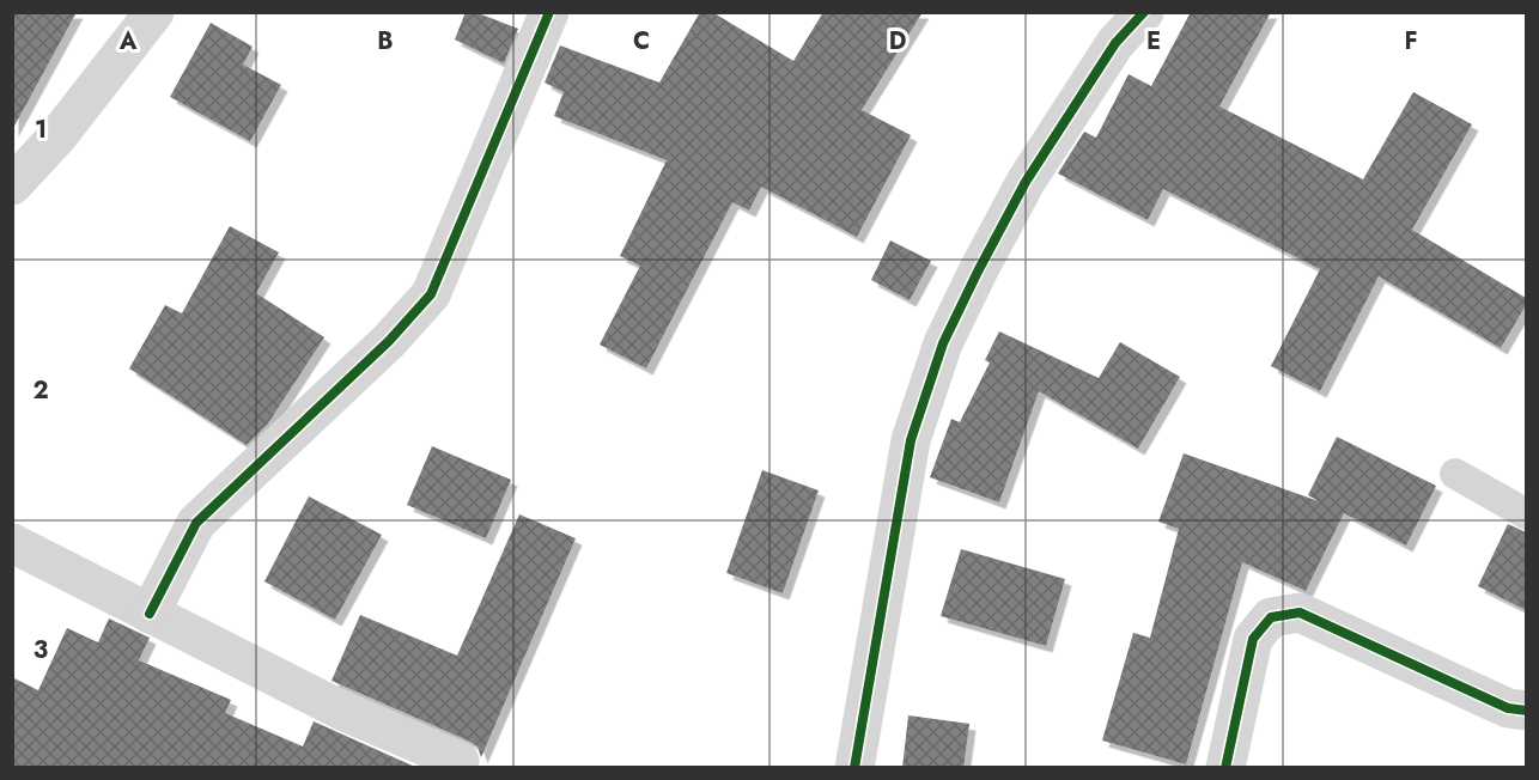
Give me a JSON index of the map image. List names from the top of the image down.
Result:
{
  "grid": {
    "columns": [
      "A",
      "B",
      "C",
      "D",
      "E",
      "F"
    ],
    "rows": ["1", "2", "3"]
  }
}
